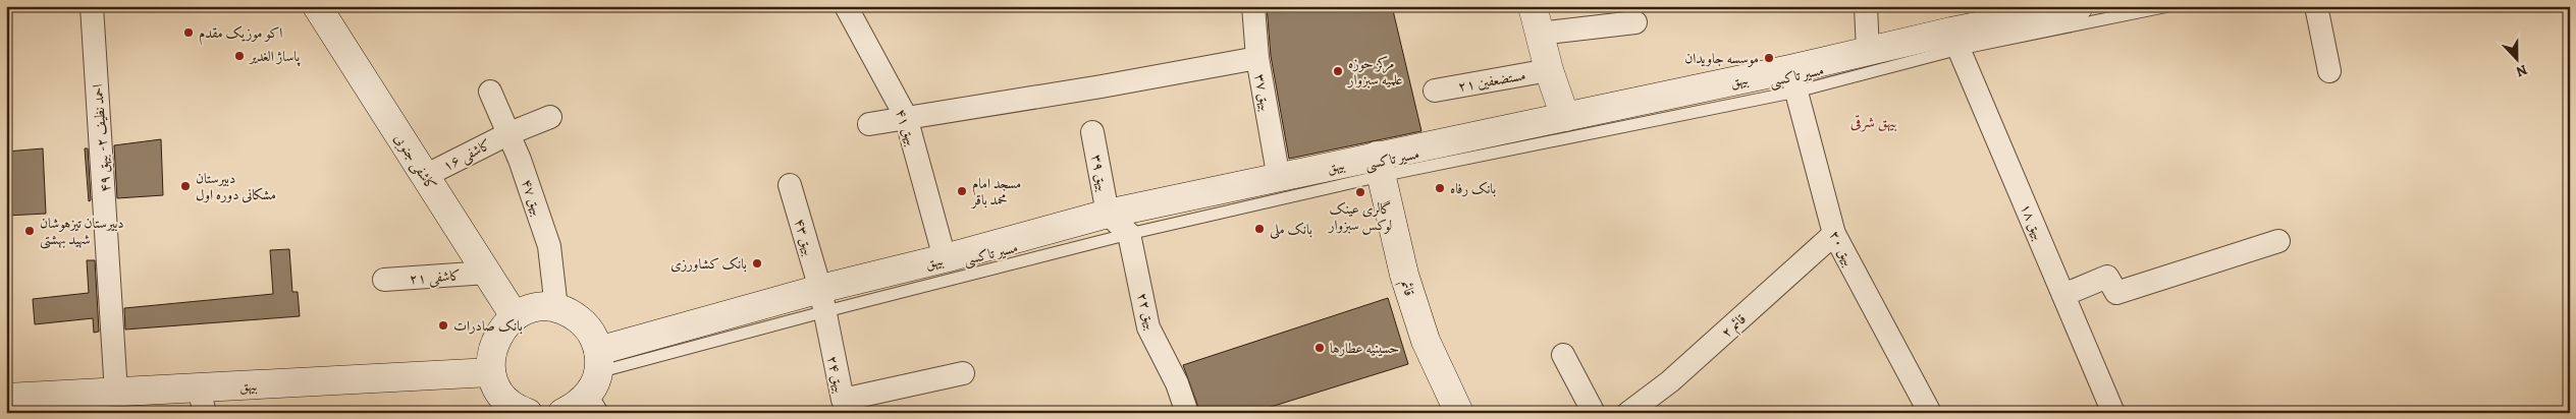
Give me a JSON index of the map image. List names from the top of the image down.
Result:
{
  "streets": {
    "main road": ["بیهق", "کاشفی جنوبی", "قائم"],
    "street": [
      "مستضعفین ۲۱",
      "بیهق ۳۷",
      "بیهق ۴۱",
      "احمد نظیف ۲- بیهق ۴۹",
      "کاشفی ۱۶",
      "بیهق ۳۹",
      "بیهق ۴۷",
      "بیهق ۱۸",
      "بیهق ۴۳",
      "بیهق ۲۰",
      "کاشفی ۲۱",
      "بیهق ۲۲",
      "قائم ۲",
      "بیهق ۲۴"
    ],
    "lane": ["مسیر تاکسی"]
  },
  "crossings": [
    ["مسیر تاکسی", "بیهق"],
    ["مسیر تاکسی", "بیهق ۱۸"],
    ["مسیر تاکسی", "بیهق ۴۳"],
    ["مسیر تاکسی", "بیهق ۲۰"],
    ["مسیر تاکسی", "قائم"],
    ["مسیر تاکسی", "بیهق ۲۲"],
    ["مسیر تاکسی", "بیهق ۲۴"],
    ["بیهق", "بیهق ۳۷"],
    ["بیهق", "بیهق ۴۱"],
    ["بیهق", "احمد نظیف ۲- بیهق ۴۹"],
    ["بیهق", "بیهق ۳۹"],
    ["بیهق", "بیهق ۱۸"],
    ["بیهق", "بیهق ۴۳"],
    ["بیهق", "بیهق ۲۰"],
    ["بیهق", "قائم"],
    ["بیهق", "بیهق ۲۴"],
    ["کاشفی ۱۶", "کاشفی جنوبی"],
    ["کاشفی ۱۶", "بیهق ۴۷"],
    ["کاشفی جنوبی", "کاشفی ۲۱"],
    ["بیهق ۴۳", "بیهق ۲۴"],
    ["بیهق ۲۰", "قائم ۲"]
  ],
  "districts": ["بیهق شرقی"],
  "places": [
    "اکو موزیک مقدم",
    "پاساژ الغدیر",
    "موسسه جاویدان",
    "مرکز حوزه علمیه سبزوار",
    "دبیرستان مشکانی دوره اول",
    "بانک رفاه",
    "مسجد امام محمد باقر",
    "گالری عینک لوکس سبزوار",
    "بانک ملی",
    "دبیرستان تیزهوشان شهید بهشتی",
    "بانک کشاورزی",
    "بانک صادرات",
    "حسینیه عطارها"
  ],
  "north": "bottom"
}
